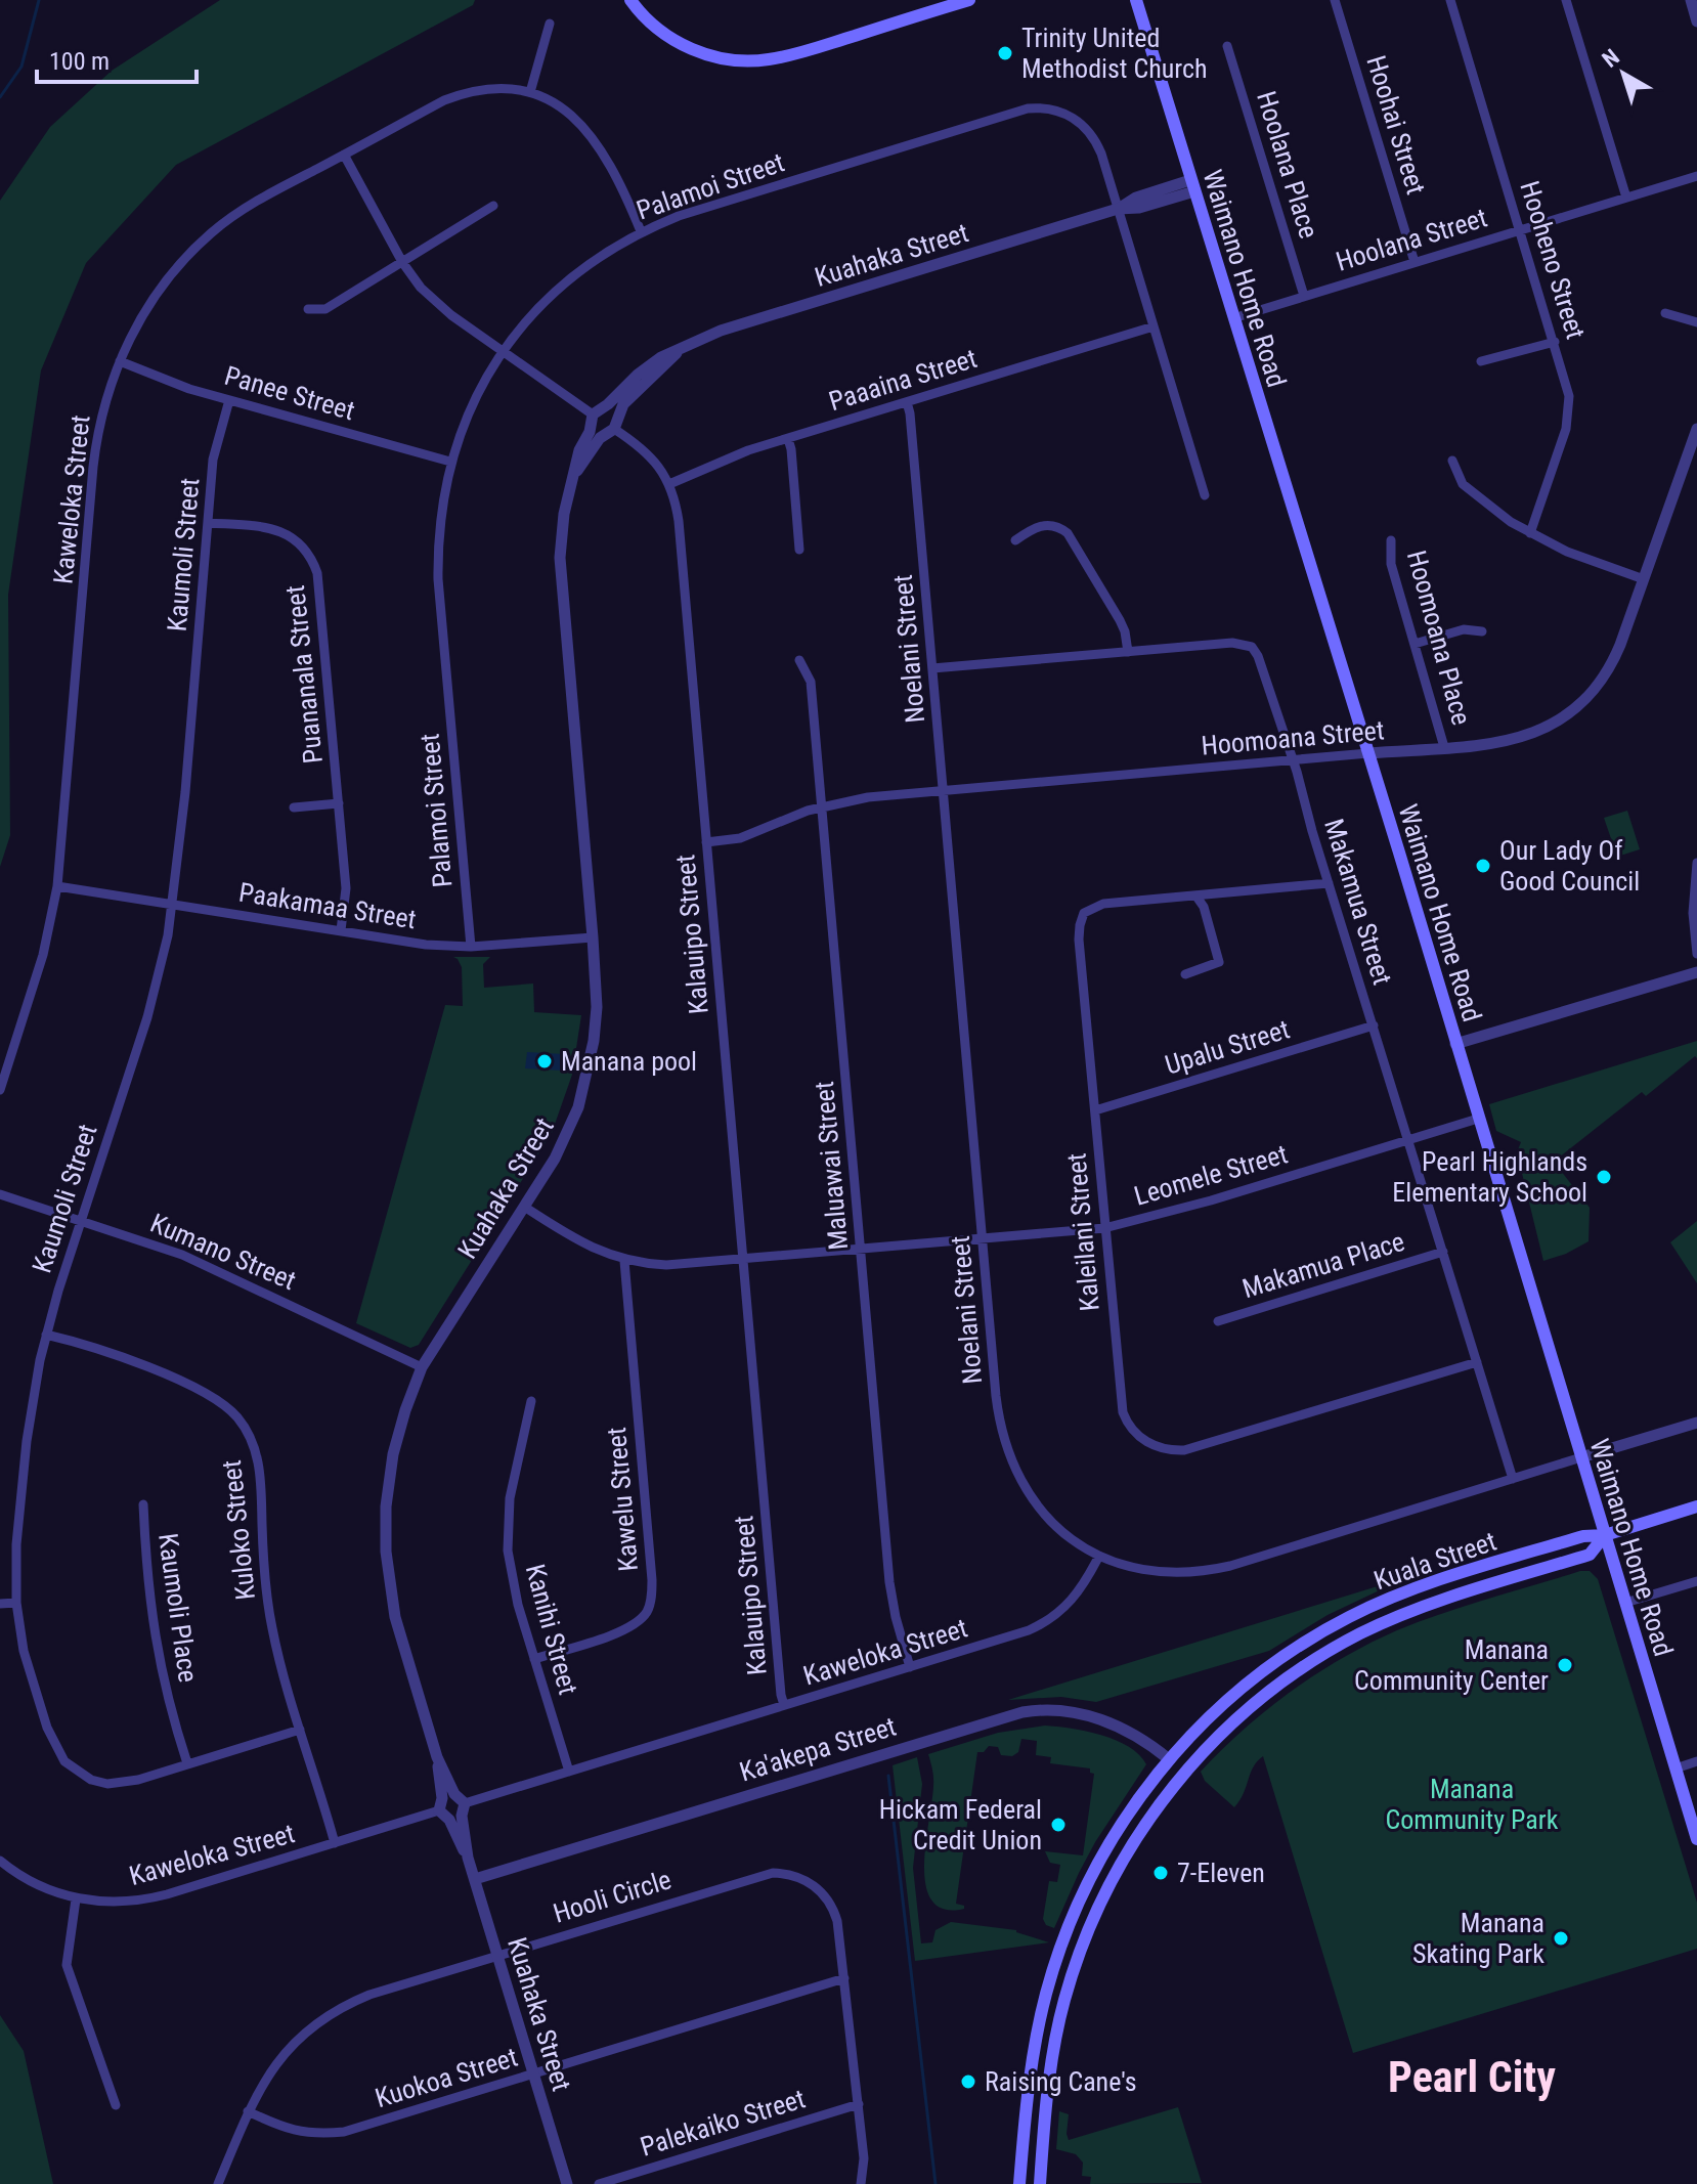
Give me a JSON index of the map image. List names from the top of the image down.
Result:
{
  "streets": {
    "main road": ["Waimano Home Road", "Kuala Street"],
    "street": [
      "Hoohai Street",
      "Hoolana Place",
      "Palamoi Street",
      "Hoolana Street",
      "Kuahaka Street",
      "Hooheno Street",
      "Paaaina Street",
      "Panee Street",
      "Kaweloka Street",
      "Kaumoli Street",
      "Hoomoana Place",
      "Noelani Street",
      "Puananala Street",
      "Hoomoana Street",
      "Makamua Street",
      "Paakamaa Street",
      "Kalauipo Street",
      "Upalu Street",
      "Maluawai Street",
      "Leomele Street",
      "Kaleilani Street",
      "Kumano Street",
      "Makamua Place",
      "Kawelu Street",
      "Kuloko Street",
      "Kaumoli Place",
      "Kanihi Street",
      "Ka'akepa Street",
      "Hooli Circle",
      "Kuokoa Street",
      "Palekaiko Street"
    ]
  },
  "crossings": [
    ["Hoohai Street", "Hoolana Street"],
    ["Hoolana Place", "Hoolana Street"],
    ["Palamoi Street", "Kuahaka Street"],
    ["Palamoi Street", "Paaaina Street"],
    ["Palamoi Street", "Panee Street"],
    ["Palamoi Street", "Kaweloka Street"],
    ["Palamoi Street", "Paakamaa Street"],
    ["Hoolana Street", "Hooheno Street"],
    ["Hoolana Street", "Waimano Home Road"],
    ["Kuahaka Street", "Waimano Home Road"],
    ["Kuahaka Street", "Kaweloka Street"],
    ["Kuahaka Street", "Paakamaa Street"],
    ["Kuahaka Street", "Kalauipo Street"],
    ["Kuahaka Street", "Leomele Street"],
    ["Kuahaka Street", "Kumano Street"],
    ["Kuahaka Street", "Ka'akepa Street"],
    ["Kuahaka Street", "Hooli Circle"],
    ["Kuahaka Street", "Kuokoa Street"],
    ["Waimano Home Road", "Noelani Street"],
    ["Waimano Home Road", "Hoomoana Street"],
    ["Waimano Home Road", "Leomele Street"],
    ["Waimano Home Road", "Kuala Street"],
    ["Paaaina Street", "Noelani Street"],
    ["Paaaina Street", "Kalauipo Street"],
    ["Panee Street", "Kaweloka Street"],
    ["Panee Street", "Kaumoli Street"],
    ["Kaweloka Street", "Noelani Street"],
    ["Kaweloka Street", "Paakamaa Street"],
    ["Kaweloka Street", "Kalauipo Street"],
    ["Kaweloka Street", "Maluawai Street"],
    ["Kaweloka Street", "Kuloko Street"],
    ["Kaweloka Street", "Kanihi Street"],
    ["Kaumoli Street", "Puananala Street"],
    ["Kaumoli Street", "Paakamaa Street"],
    ["Kaumoli Street", "Kumano Street"],
    ["Kaumoli Street", "Kuloko Street"],
    ["Kaumoli Street", "Kaumoli Place"],
    ["Hoomoana Place", "Hoomoana Street"],
    ["Noelani Street", "Hoomoana Street"],
    ["Noelani Street", "Makamua Street"],
    ["Noelani Street", "Leomele Street"],
    ["Puananala Street", "Paakamaa Street"],
    ["Hoomoana Street", "Makamua Street"],
    ["Hoomoana Street", "Kalauipo Street"],
    ["Hoomoana Street", "Maluawai Street"],
    ["Makamua Street", "Upalu Street"],
    ["Makamua Street", "Leomele Street"],
    ["Makamua Street", "Kaleilani Street"],
    ["Makamua Street", "Makamua Place"],
    ["Kalauipo Street", "Leomele Street"],
    ["Upalu Street", "Kaleilani Street"],
    ["Maluawai Street", "Leomele Street"],
    ["Leomele Street", "Kaleilani Street"],
    ["Leomele Street", "Kawelu Street"],
    ["Kawelu Street", "Kanihi Street"],
    ["Kuala Street", "Ka'akepa Street"],
    ["Hooli Circle", "Kuokoa Street"],
    ["Hooli Circle", "Palekaiko Street"]
  ],
  "districts": ["Pearl City"],
  "parks": ["Manana Community Park"],
  "places": [
    "Trinity United Methodist Church",
    "Our Lady Of Good Council",
    "Manana pool",
    "Pearl Highlands Elementary School",
    "Manana Community Center",
    "Hickam Federal Credit Union",
    "7-Eleven",
    "Manana Skating Park",
    "Raising Cane's"
  ],
  "scale_bar": "100 m",
  "north": "top left"
}
